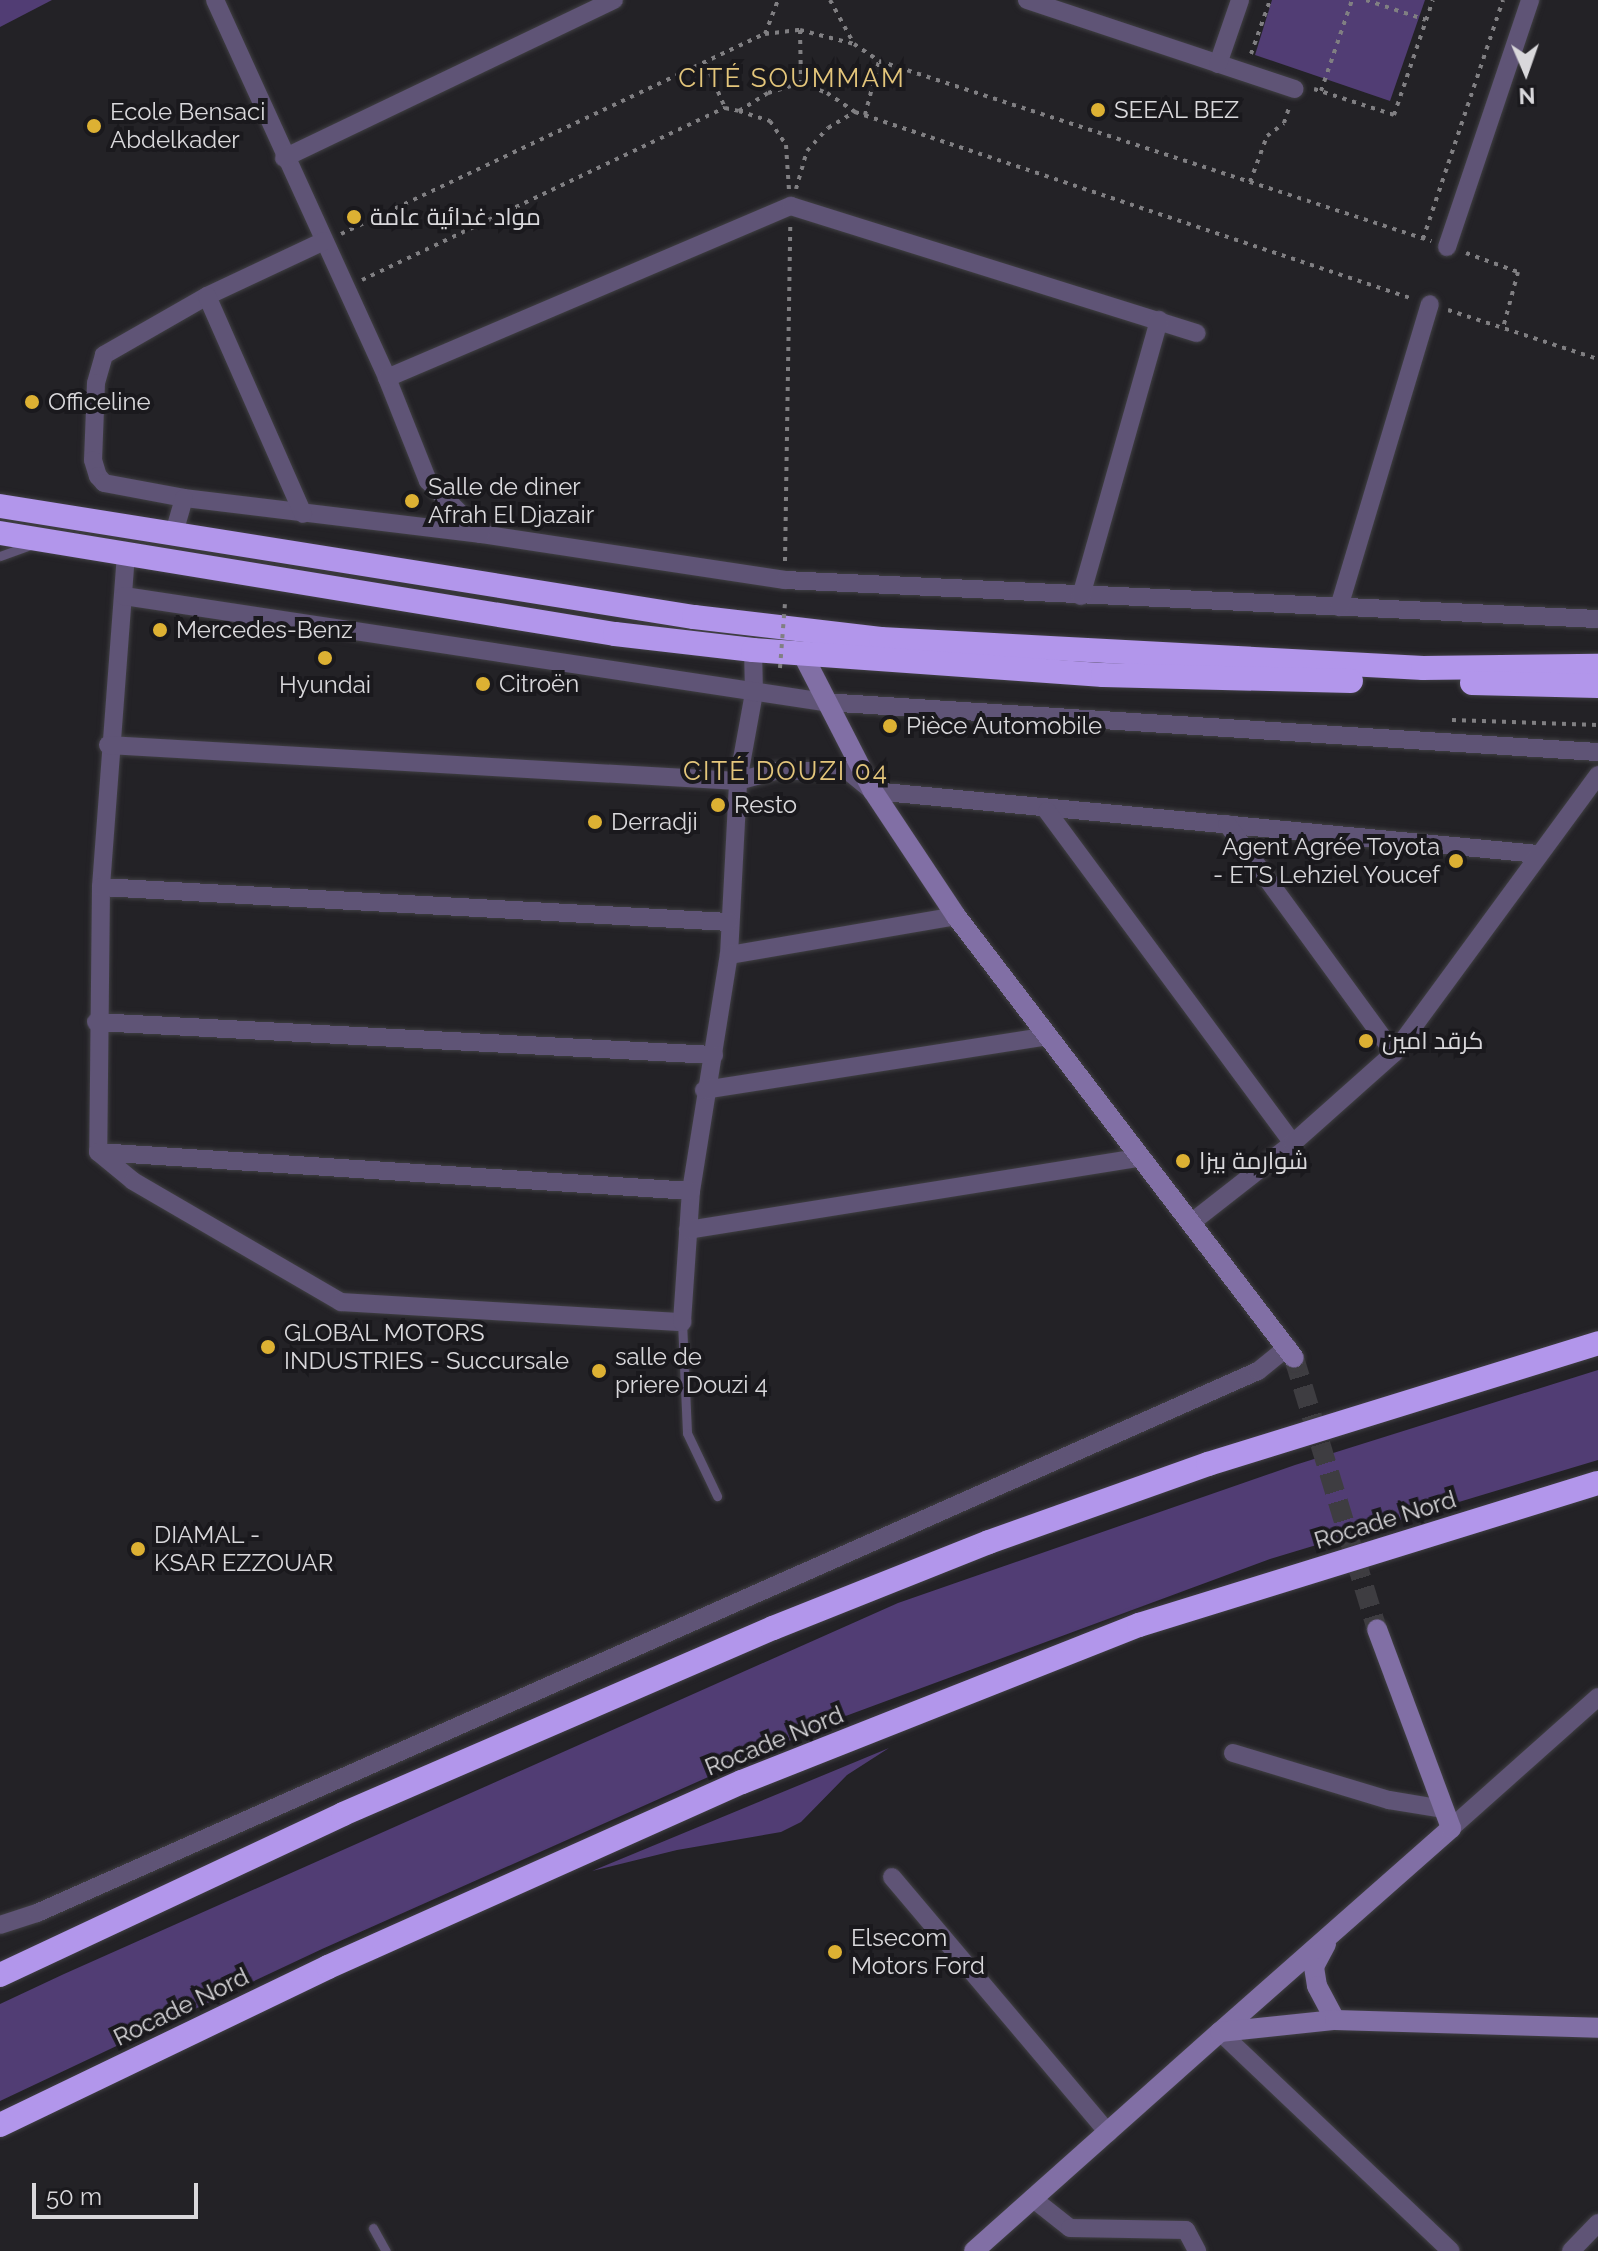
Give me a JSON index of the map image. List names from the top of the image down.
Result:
{
  "streets": {
    "highway": ["Rocade Nord"]
  },
  "districts": ["CITÉ SOUMMAM", "CITÉ DOUZI 04"],
  "places": [
    "SEEAL BEZ",
    "Ecole Bensaci Abdelkader",
    "مواد غدائية عامة",
    "Officeline",
    "Salle de diner Afrah El Djazair",
    "Mercedes-Benz",
    "Hyundai",
    "Citroën",
    "Pièce Automobile",
    "Resto",
    "Derradji",
    "Agent Agrée Toyota - ETS Lehziel Youcef",
    "كرقد امين",
    "شوارمة بيزا",
    "GLOBAL MOTORS INDUSTRIES - Succursale",
    "salle de priere Douzi 4",
    "DIAMAL - KSAR EZZOUAR",
    "Elsecom Motors Ford"
  ],
  "scale_bar": "50 m",
  "north": "bottom"
}
